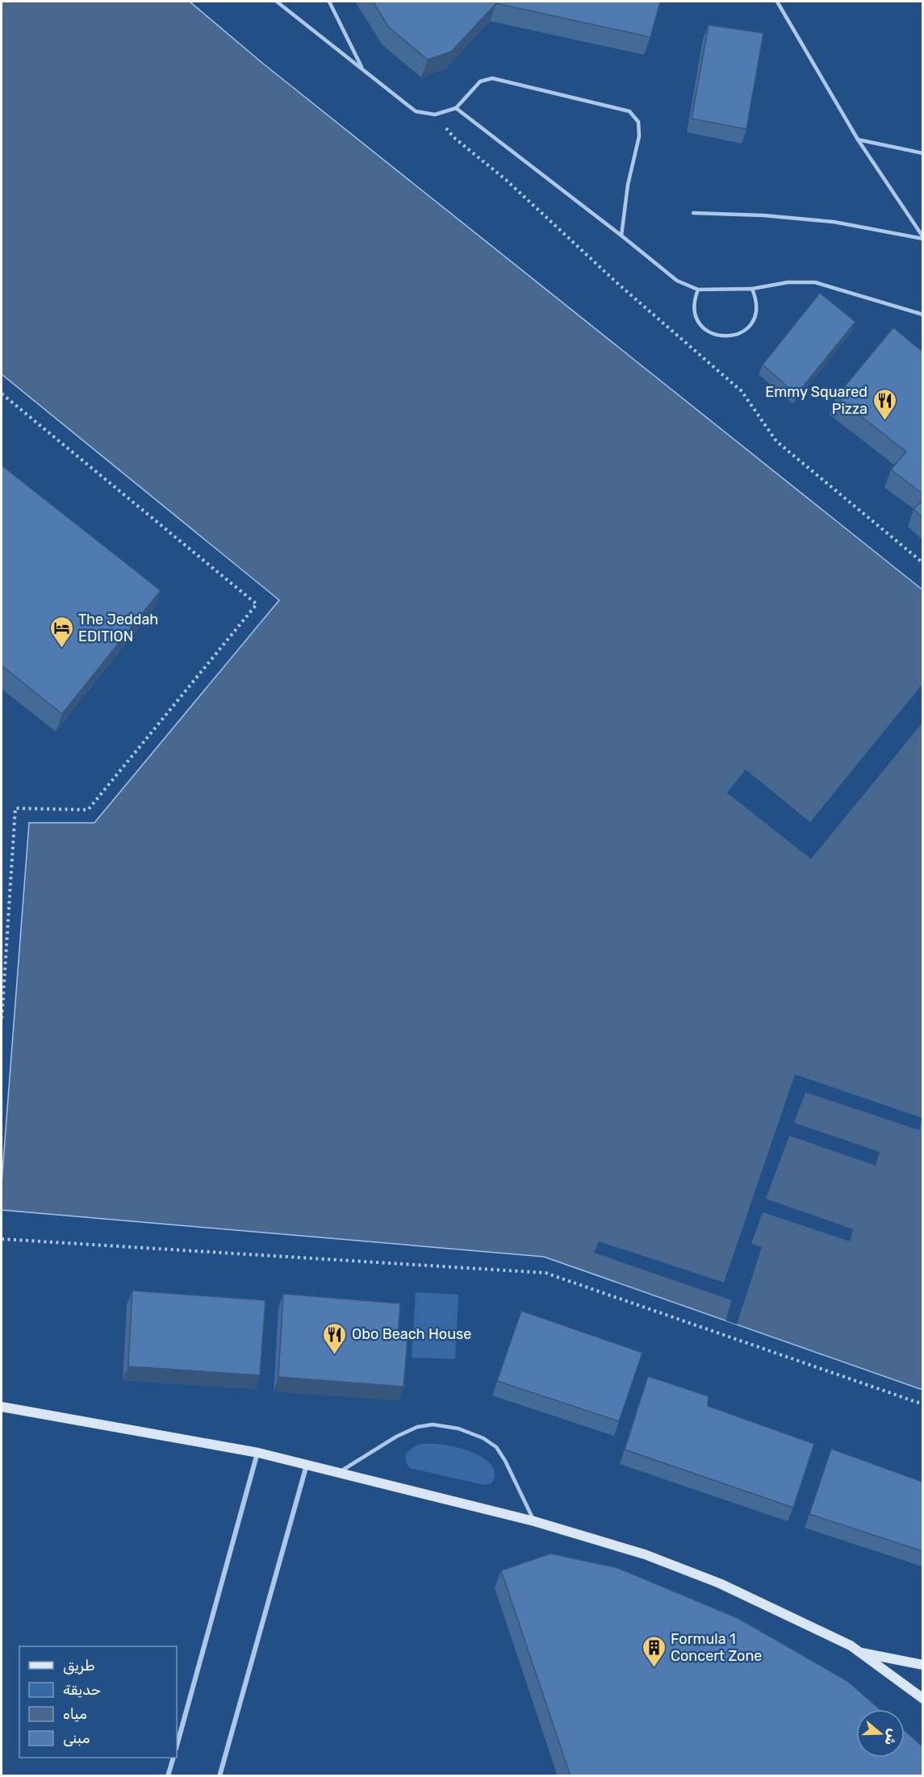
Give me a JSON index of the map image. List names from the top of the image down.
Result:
{
  "places": {
    "restaurant": ["Emmy Squared Pizza", "Obo Beach House"],
    "hotel": ["The Jeddah EDITION"],
    "building": ["Formula 1 Concert Zone"]
  },
  "legend": [
    "طريق",
    "حديقة",
    "مياه",
    "مبنى"
  ],
  "north": "right"
}
